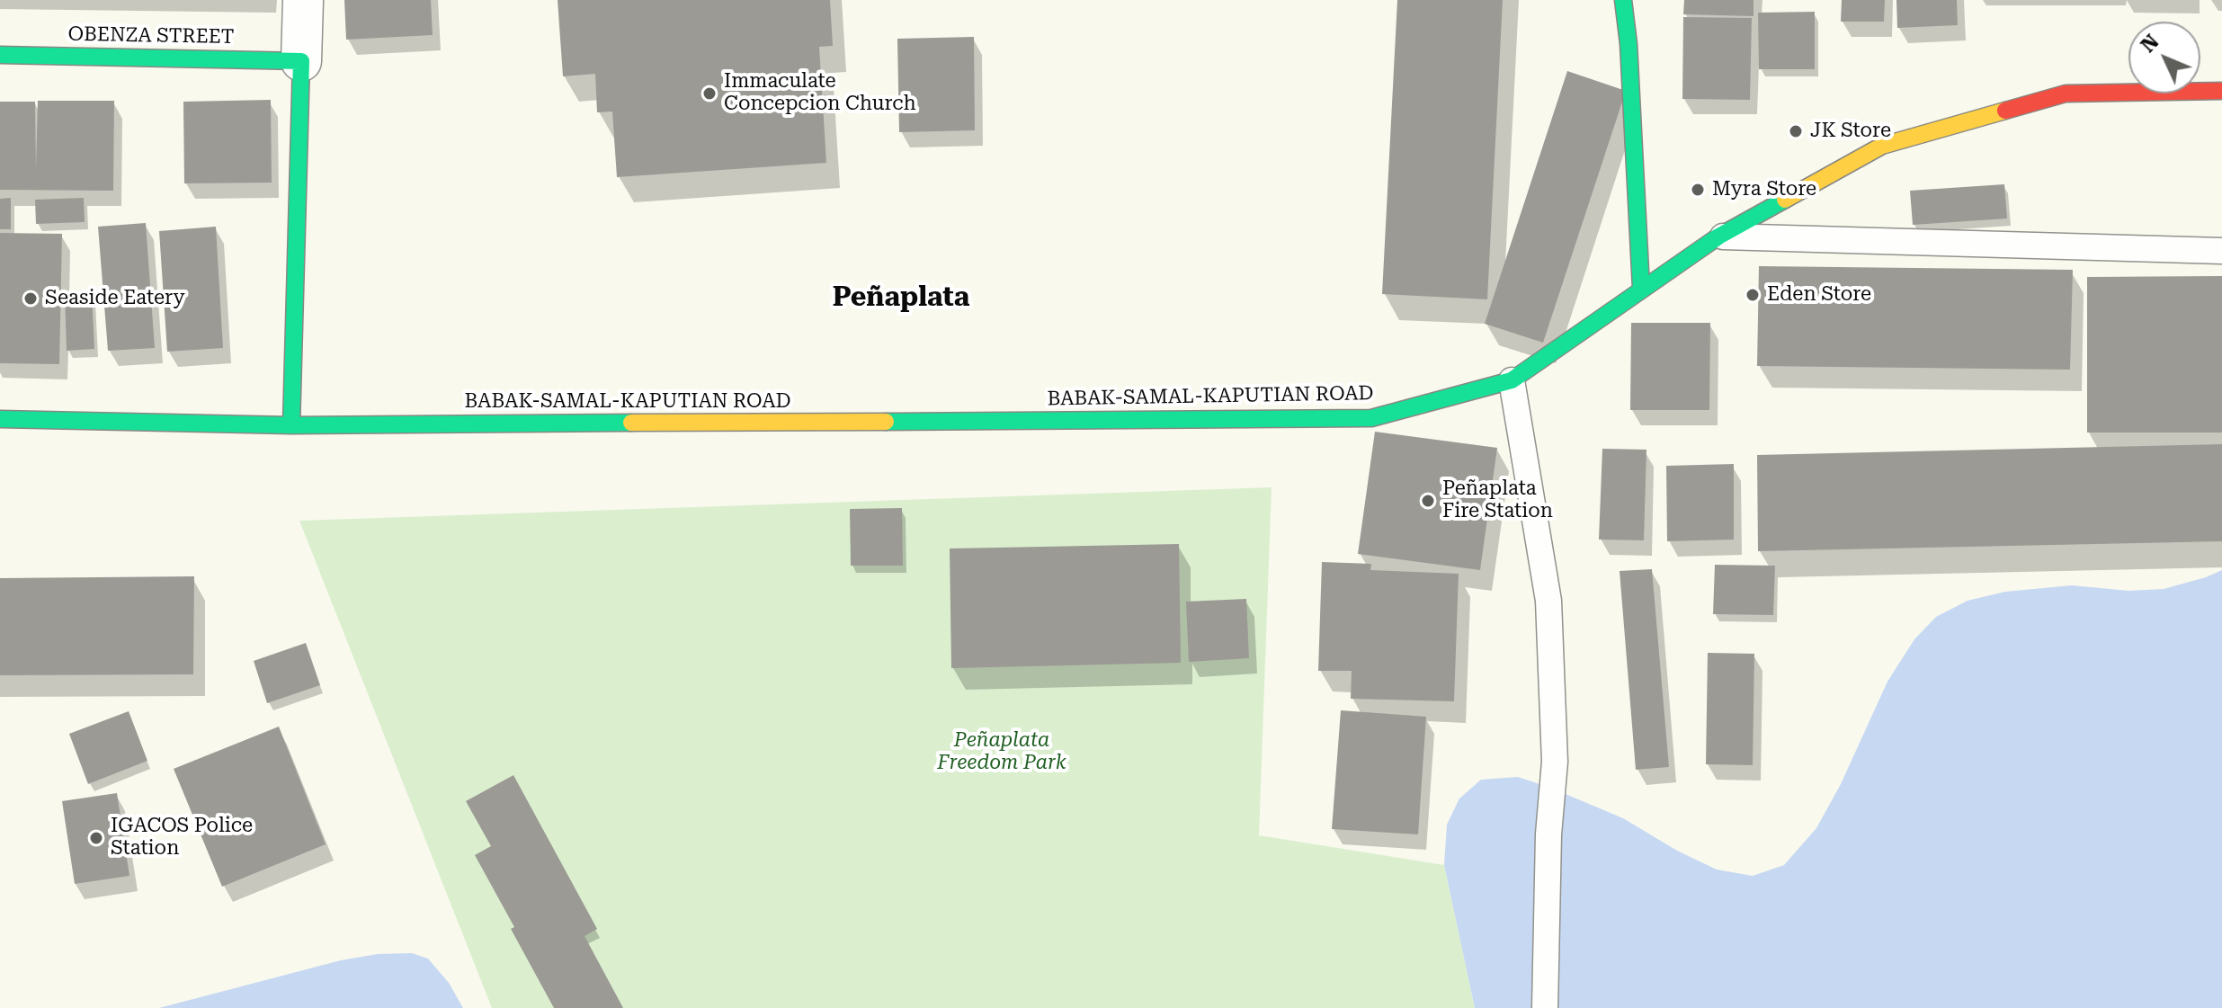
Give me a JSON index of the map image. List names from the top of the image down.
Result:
{
  "streets": {
    "main road": ["OBENZA STREET", "BABAK-SAMAL-KAPUTIAN ROAD"]
  },
  "districts": ["Peñaplata"],
  "parks": ["Peñaplata Freedom Park"],
  "places": [
    "Immaculate Concepcion Church",
    "JK Store",
    "Myra Store",
    "Eden Store",
    "Seaside Eatery",
    "Peñaplata Fire Station",
    "IGACOS Police Station"
  ],
  "north": "top left"
}
